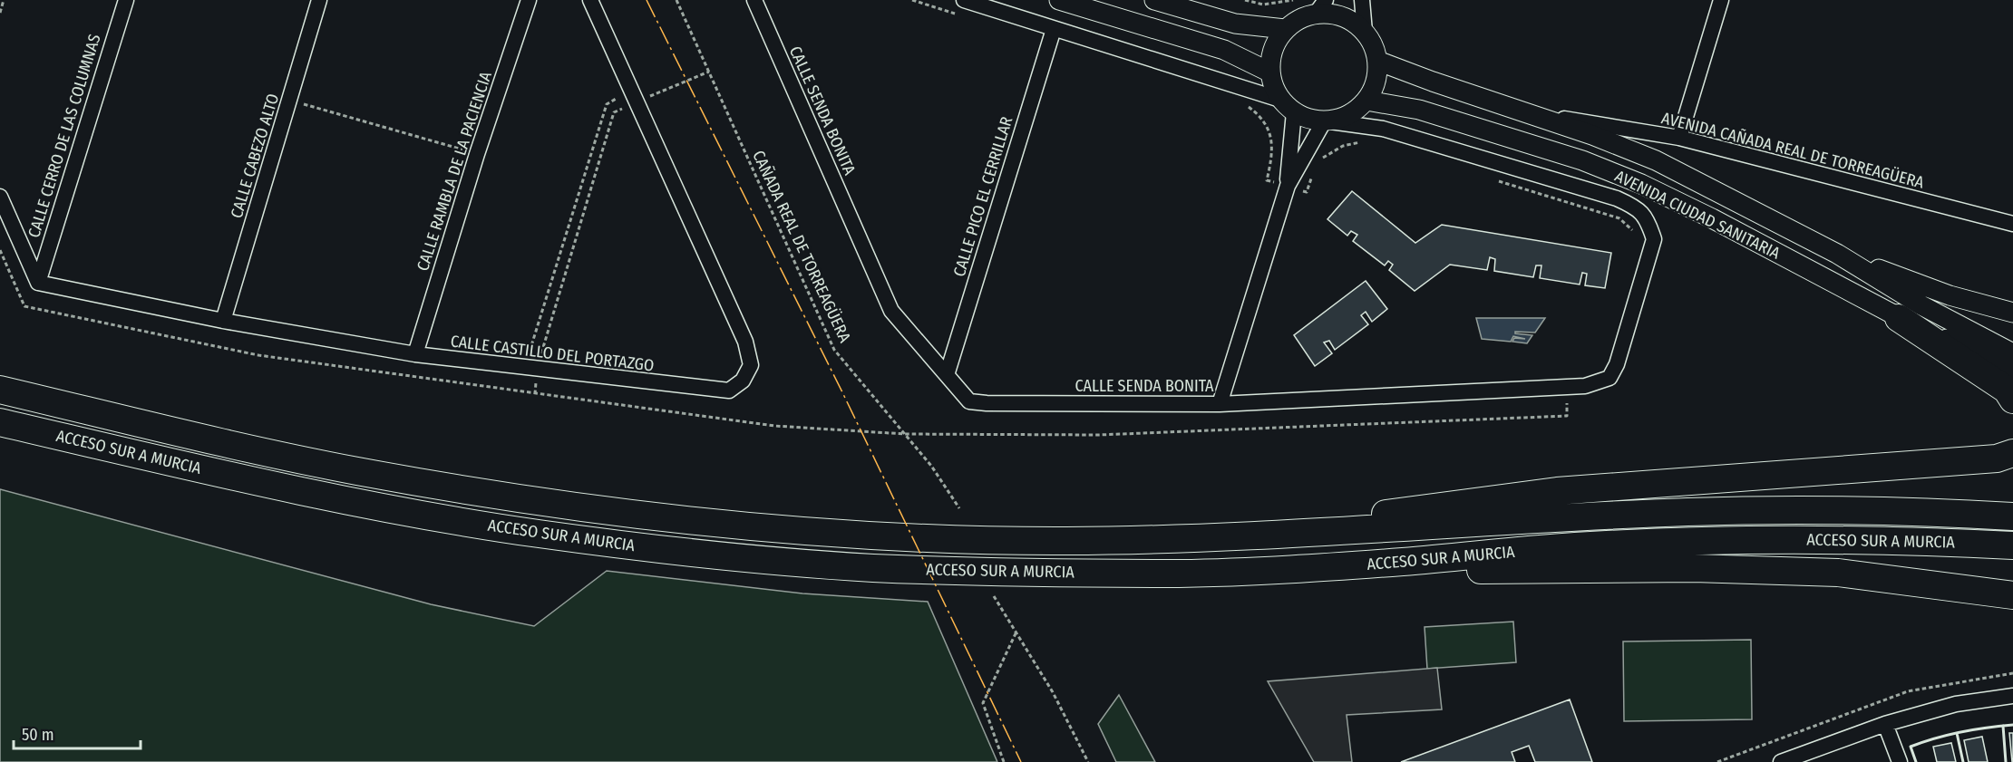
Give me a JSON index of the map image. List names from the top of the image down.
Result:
{
  "streets": {
    "highway": ["ACCESO SUR A MURCIA"],
    "street": [
      "CALLE SENDA BONITA",
      "CALLE CERRO DE LAS COLUMNAS",
      "AVENIDA CAÑADA REAL DE TORREAGÜERA",
      "CALLE CABEZO ALTO",
      "CALLE RAMBLA DE LA PACIENCIA",
      "CALLE PICO EL CERRILLAR",
      "AVENIDA CIUDAD SANITARIA",
      "CALLE CASTILLO DEL PORTAZGO"
    ],
    "path": ["CAÑADA REAL DE TORREAGÜERA"]
  },
  "crossings": [
    ["CALLE SENDA BONITA", "CALLE PICO EL CERRILLAR"],
    ["CALLE SENDA BONITA", "AVENIDA CIUDAD SANITARIA"],
    ["CALLE CERRO DE LAS COLUMNAS", "CALLE CASTILLO DEL PORTAZGO"],
    ["AVENIDA CAÑADA REAL DE TORREAGÜERA", "AVENIDA CIUDAD SANITARIA"],
    ["CALLE CABEZO ALTO", "CALLE CASTILLO DEL PORTAZGO"],
    ["CALLE RAMBLA DE LA PACIENCIA", "CALLE CASTILLO DEL PORTAZGO"]
  ],
  "scale_bar": "50 m"
}
